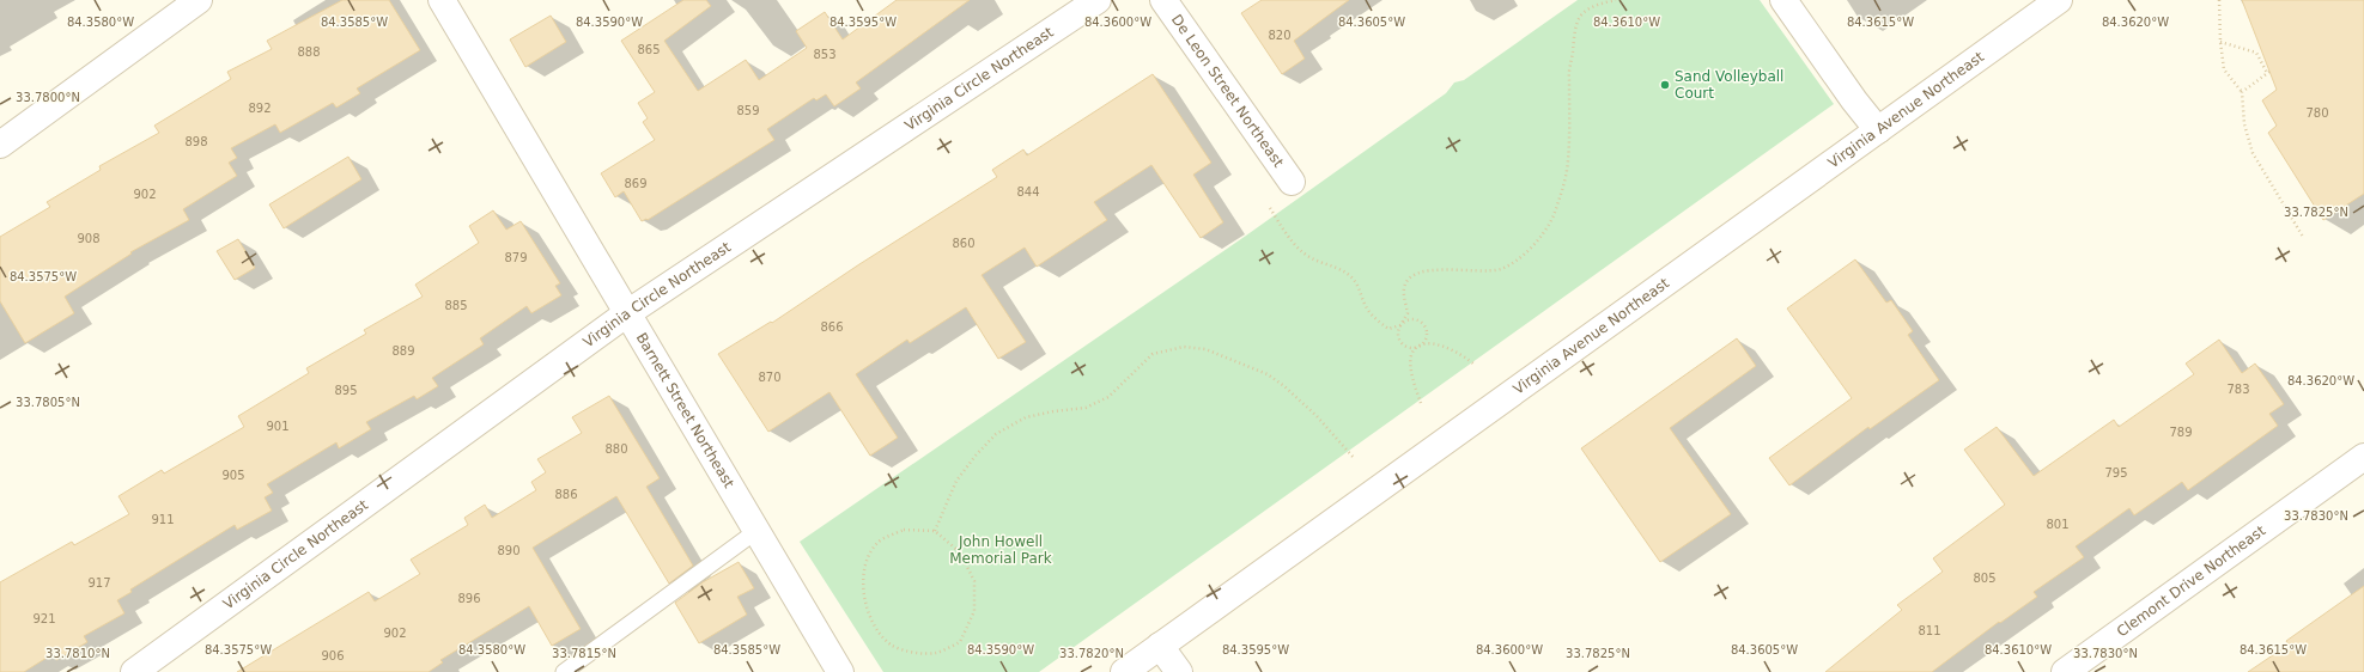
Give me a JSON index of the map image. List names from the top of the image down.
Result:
{
  "streets": {
    "street": [
      "Virginia Circle Northeast",
      "De Leon Street Northeast",
      "Virginia Avenue Northeast",
      "Barnett Street Northeast",
      "Clemont Drive Northeast"
    ]
  },
  "crossings": [
    ["Virginia Circle Northeast", "Barnett Street Northeast"]
  ],
  "parks": ["John Howell Memorial Park"],
  "places": ["Sand Volleyball Court"],
  "house_numbers": [
    "820",
    "865",
    "888",
    "853",
    "892",
    "859",
    "780",
    "898",
    "869",
    "844",
    "902",
    "908",
    "860",
    "879",
    "885",
    "866",
    "889",
    "870",
    "783",
    "895",
    "901",
    "789",
    "880",
    "795",
    "905",
    "886",
    "911",
    "801",
    "890",
    "805",
    "917",
    "896",
    "921",
    "811",
    "902",
    "906"
  ],
  "coordinates": [
    "84.3580°W",
    "84.3585°W",
    "84.3590°W",
    "84.3595°W",
    "84.3600°W",
    "84.3605°W",
    "84.3610°W",
    "84.3615°W",
    "84.3620°W",
    "33.7800°N",
    "33.7825°N",
    "84.3575°W",
    "33.7805°N",
    "33.7830°N",
    "33.7810°N",
    "33.7815°N",
    "33.7820°N"
  ]
}
